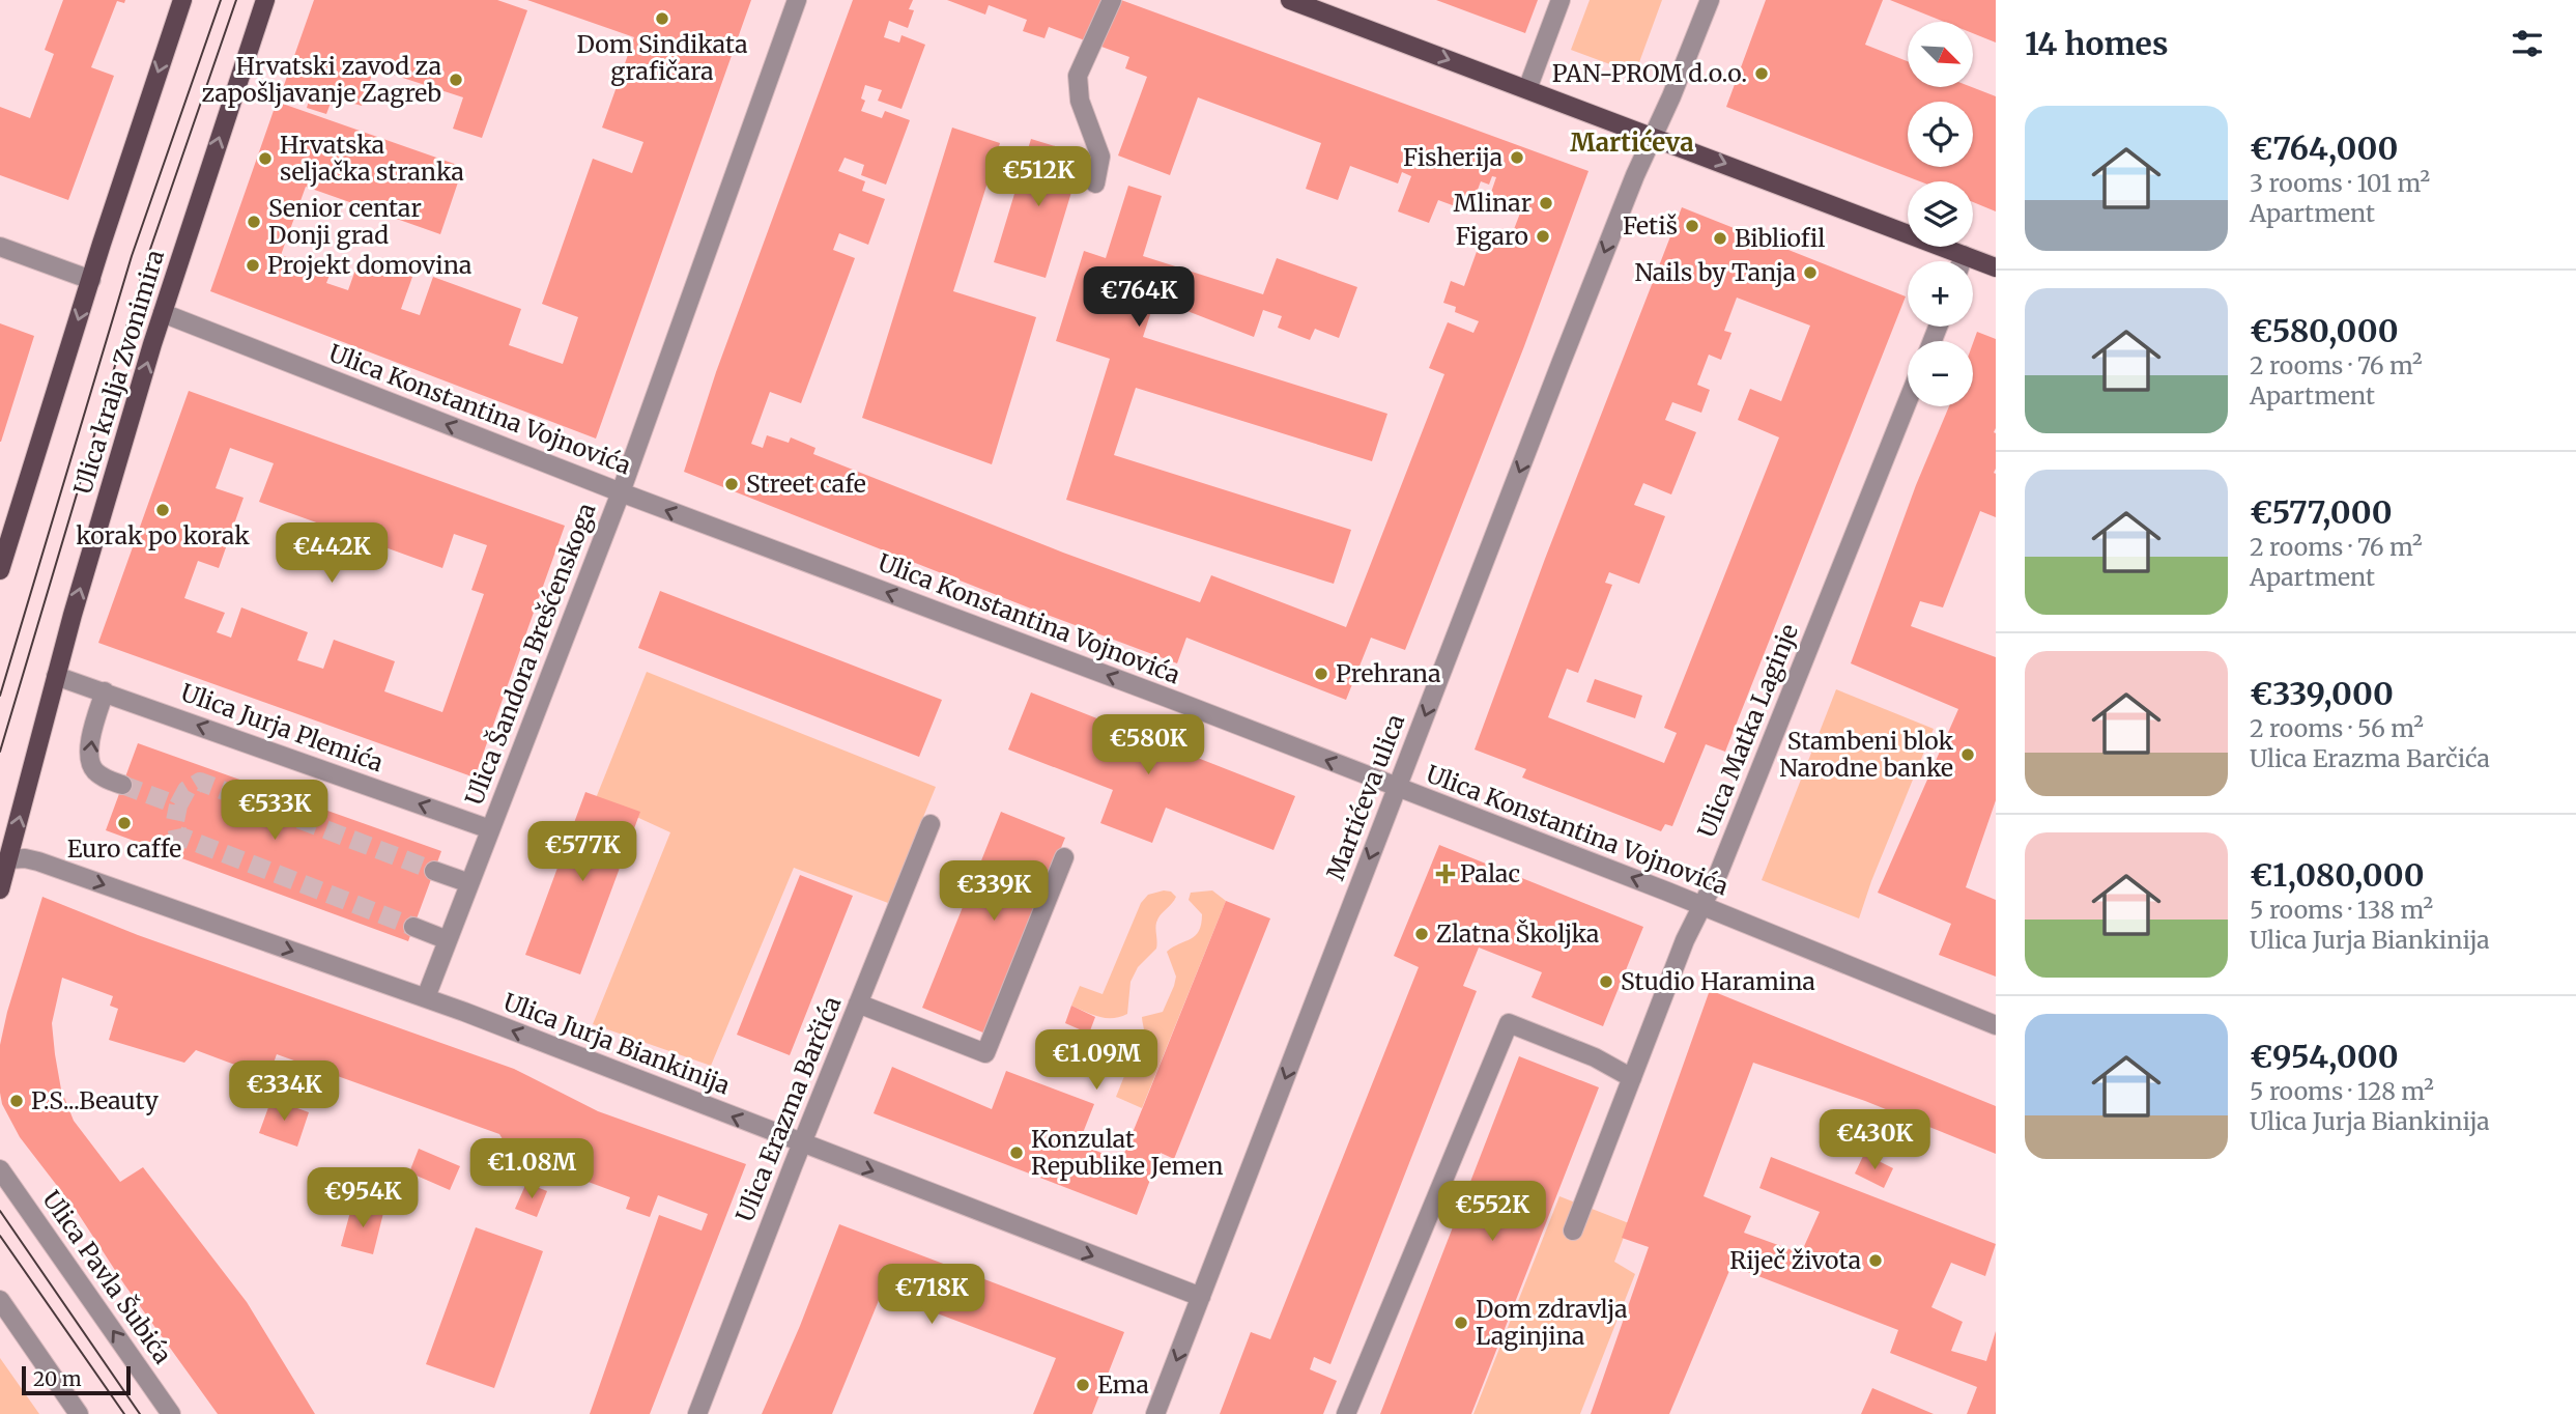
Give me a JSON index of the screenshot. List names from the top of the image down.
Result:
{
  "streets": {
    "main road": ["Ulica kralja Zvonimira"],
    "street": [
      "Ulica Konstantina Vojnovića",
      "Ulica Šandora Brešćenskoga",
      "Ulica Jurja Plemića",
      "Ulica Matka Laginje",
      "Martićeva ulica",
      "Ulica Jurja Biankinija",
      "Ulica Erazma Barčića",
      "Ulica Pavla Šubića"
    ]
  },
  "crossings": [
    ["Ulica kralja Zvonimira", "Ulica Konstantina Vojnovića"],
    ["Ulica kralja Zvonimira", "Ulica Jurja Plemića"],
    ["Ulica kralja Zvonimira", "Ulica Jurja Biankinija"],
    ["Ulica Konstantina Vojnovića", "Ulica Šandora Brešćenskoga"],
    ["Ulica Konstantina Vojnovića", "Ulica Matka Laginje"],
    ["Ulica Konstantina Vojnovića", "Martićeva ulica"],
    ["Ulica Šandora Brešćenskoga", "Ulica Jurja Plemića"],
    ["Ulica Šandora Brešćenskoga", "Ulica Jurja Biankinija"],
    ["Martićeva ulica", "Ulica Jurja Biankinija"],
    ["Ulica Jurja Biankinija", "Ulica Erazma Barčića"]
  ],
  "one_way": ["Ulica Konstantina Vojnovića", "Ulica Jurja Plemića", "Martićeva ulica"],
  "districts": ["Martićeva"],
  "places": {
    "other": [
      "Dom Sindikata grafičara",
      "PAN-PROM d.o.o.",
      "Hrvatski zavod za zapošljavanje Zagreb",
      "Fisherija",
      "Hrvatska seljačka stranka",
      "Mlinar",
      "Senior centar Donji grad",
      "Fetiš",
      "Figaro",
      "Bibliofil",
      "Projekt domovina",
      "Nails by Tanja",
      "Street cafe",
      "korak po korak",
      "Prehrana",
      "Stambeni blok Narodne banke",
      "Euro caffe",
      "Zlatna Školjka",
      "Studio Haramina",
      "P.S...Beauty",
      "Konzulat Republike Jemen",
      "Riječ života",
      "Dom zdravlja Laginjina",
      "Ema"
    ],
    "health": ["Palac"]
  },
  "scale_bar": "20 m",
  "north": "bottom right",
  "page": {
    "heading": "14 homes",
    "map_buttons": ["+", "−"],
    "list": [
      {
        "name": "€764,000",
        "note": "3 rooms · 101 m² · Apartment"
      },
      {
        "name": "€580,000",
        "note": "2 rooms · 76 m² · Apartment"
      },
      {
        "name": "€577,000",
        "note": "2 rooms · 76 m² · Apartment"
      },
      {
        "name": "€339,000",
        "note": "2 rooms · 56 m² · Ulica Erazma Barčića"
      },
      {
        "name": "€1,080,000",
        "note": "5 rooms · 138 m² · Ulica Jurja Biankinija"
      },
      {
        "name": "€954,000",
        "note": "5 rooms · 128 m² · Ulica Jurja Biankinija"
      }
    ],
    "price": [
      "€512K",
      "€764K",
      "€442K",
      "€580K",
      "€533K",
      "€577K",
      "€339K",
      "€1.09M",
      "€334K",
      "€430K",
      "€1.08M",
      "€954K",
      "€552K",
      "€718K"
    ],
    "scale": "20 m"
  }
}
